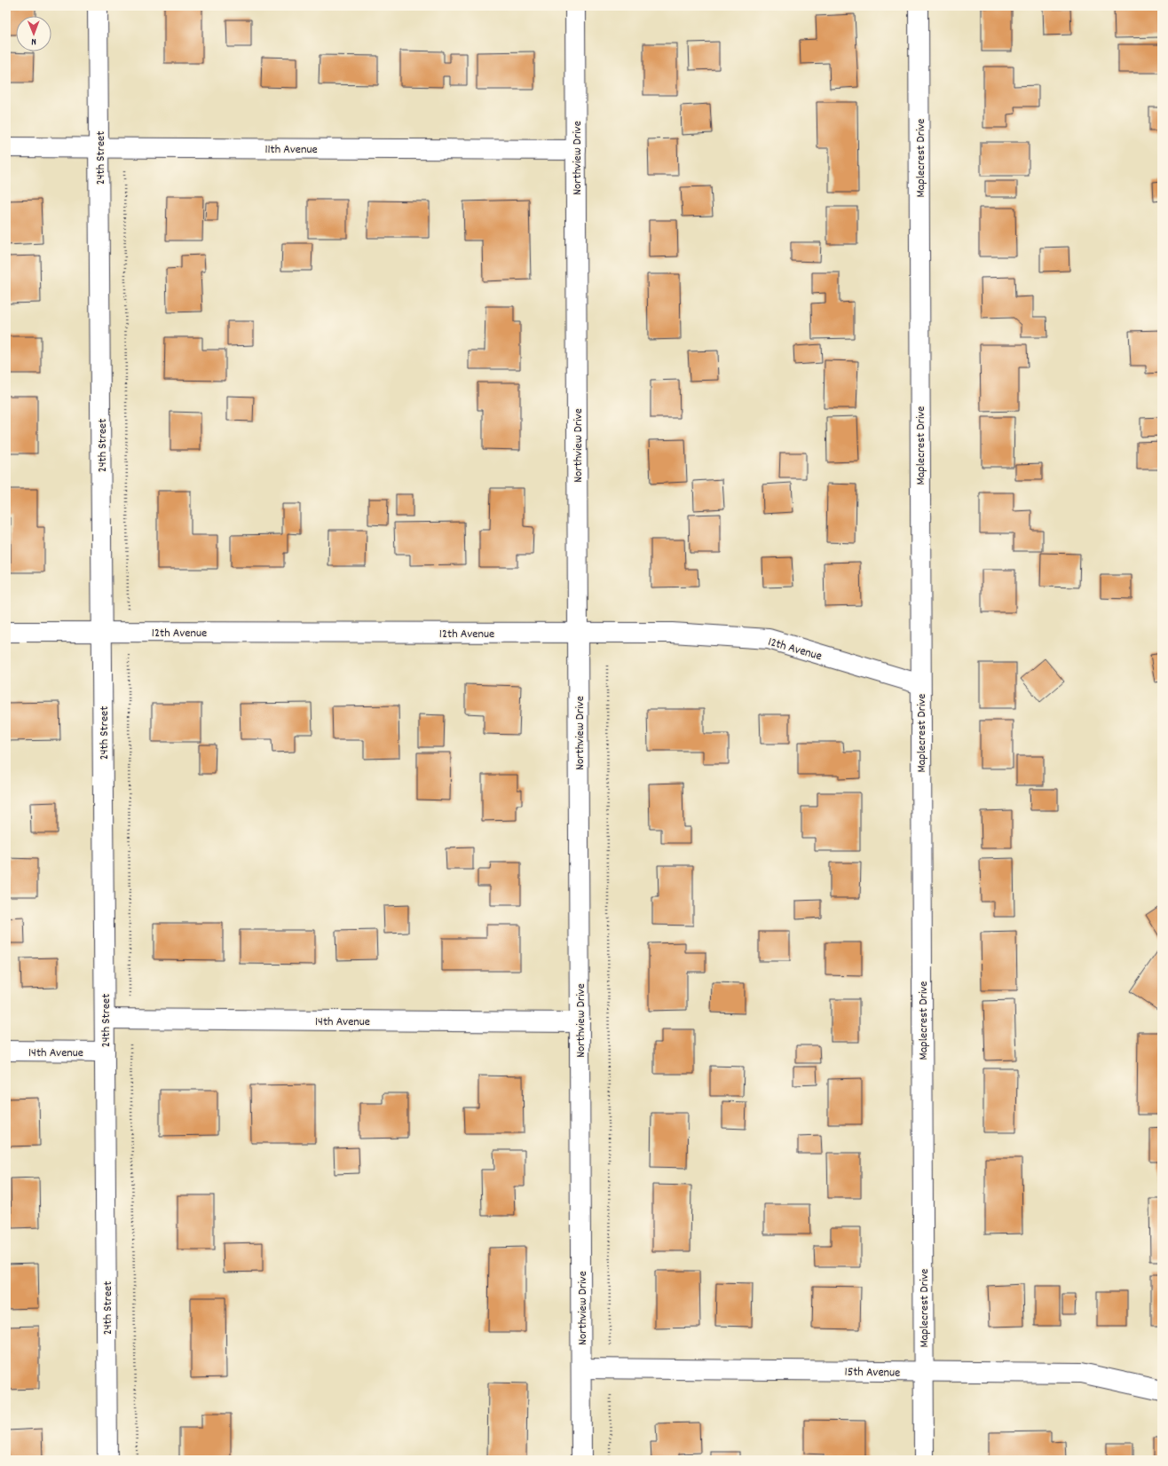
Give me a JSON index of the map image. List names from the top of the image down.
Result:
{
  "streets": {
    "street": [
      "11th Avenue",
      "24th Street",
      "Northview Drive",
      "Maplecrest Drive",
      "12th Avenue",
      "14th Avenue",
      "15th Avenue"
    ]
  },
  "crossings": [
    ["11th Avenue", "24th Street"],
    ["11th Avenue", "Northview Drive"],
    ["24th Street", "12th Avenue"],
    ["24th Street", "14th Avenue"],
    ["Northview Drive", "12th Avenue"],
    ["Northview Drive", "14th Avenue"],
    ["Northview Drive", "15th Avenue"],
    ["Maplecrest Drive", "12th Avenue"],
    ["Maplecrest Drive", "15th Avenue"]
  ],
  "north": "bottom"
}
